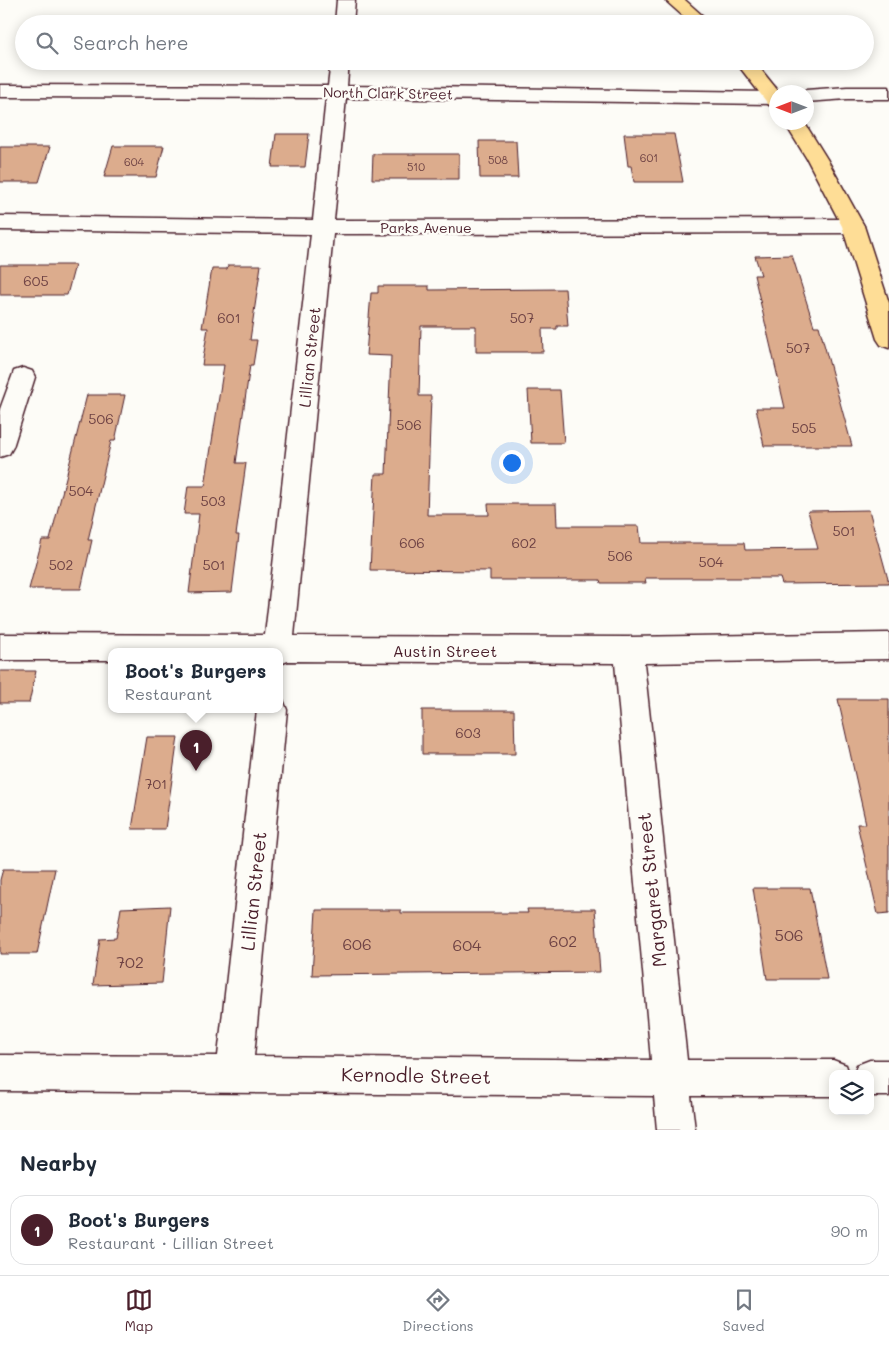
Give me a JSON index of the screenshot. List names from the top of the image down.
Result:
{
  "streets": {
    "street": [
      "North Clark Street",
      "Parks Avenue",
      "Lillian Street",
      "Austin Street",
      "Margaret Street",
      "Kernodle Street"
    ]
  },
  "crossings": [
    ["North Clark Street", "Lillian Street"],
    ["Parks Avenue", "Lillian Street"],
    ["Lillian Street", "Kernodle Street"],
    ["Austin Street", "Margaret Street"],
    ["Margaret Street", "Kernodle Street"]
  ],
  "house_numbers": [
    "601",
    "508",
    "604",
    "510",
    "605",
    "601",
    "507",
    "507",
    "506",
    "506",
    "505",
    "504",
    "503",
    "501",
    "606",
    "602",
    "506",
    "504",
    "502",
    "501",
    "603",
    "701",
    "506",
    "602",
    "606",
    "604",
    "702"
  ],
  "north": "left",
  "page": {
    "search": "Search here",
    "popup": ["Boot's Burgers", "Restaurant"],
    "pins": "1",
    "heading": "Nearby",
    "list": [
      {
        "mark": "1",
        "name": "Boot's Burgers",
        "note": "Restaurant · Lillian Street",
        "value": "90 m"
      }
    ],
    "nav": ["Map", "Directions", "Saved"]
  }
}
